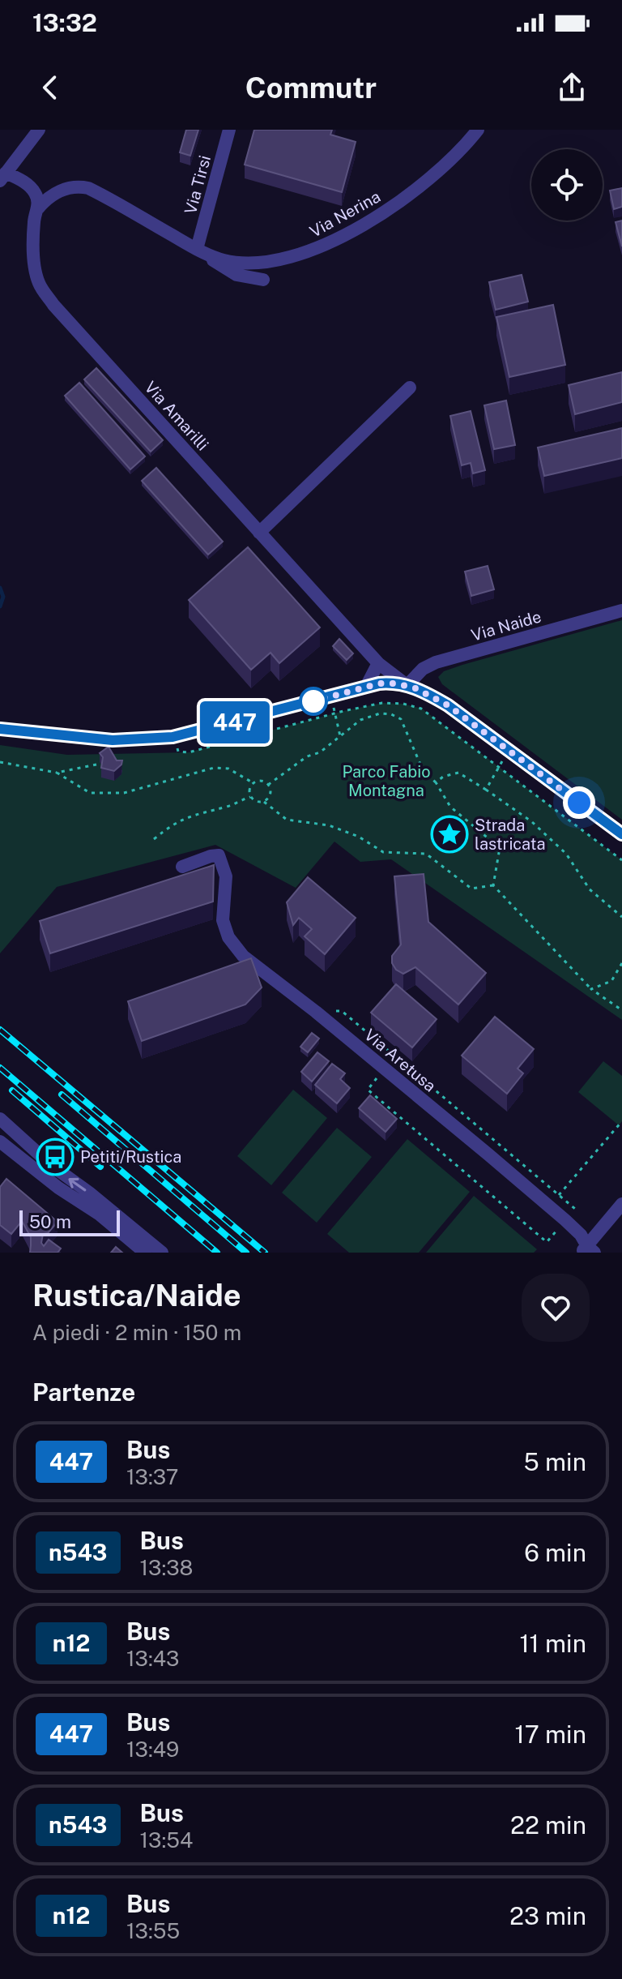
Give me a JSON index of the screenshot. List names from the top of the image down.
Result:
{
  "streets": {
    "street": [
      "Via Tirsi",
      "Via Nerina",
      "Via Amarilli",
      "Via Naide",
      "Via Aretusa"
    ]
  },
  "crossings": [
    ["Via Tirsi", "Via Nerina"],
    ["Via Amarilli", "Via Naide"]
  ],
  "parks": ["Parco Fabio Montagna"],
  "places": {
    "place": ["Strada lastricata"],
    "bus stop": ["Petiti/Rustica"]
  },
  "lines": ["bus line 447"],
  "scale_bar": "50 m",
  "page": {
    "status": "13:32",
    "header": "Commutr",
    "on_map": "447",
    "scale": "50 m",
    "heading": [
      ["Rustica/Naide", "A piedi · 2 min · 150 m"],
      "Partenze"
    ],
    "list": [
      {
        "mark": "447",
        "name": "Bus",
        "note": "13:37",
        "value": "5 min"
      },
      {
        "mark": "n543",
        "name": "Bus",
        "note": "13:38",
        "value": "6 min"
      },
      {
        "mark": "n12",
        "name": "Bus",
        "note": "13:43",
        "value": "11 min"
      },
      {
        "mark": "447",
        "name": "Bus",
        "note": "13:49",
        "value": "17 min"
      },
      {
        "mark": "n543",
        "name": "Bus",
        "note": "13:54",
        "value": "22 min"
      },
      {
        "mark": "n12",
        "name": "Bus",
        "note": "13:55",
        "value": "23 min"
      }
    ]
  }
}
